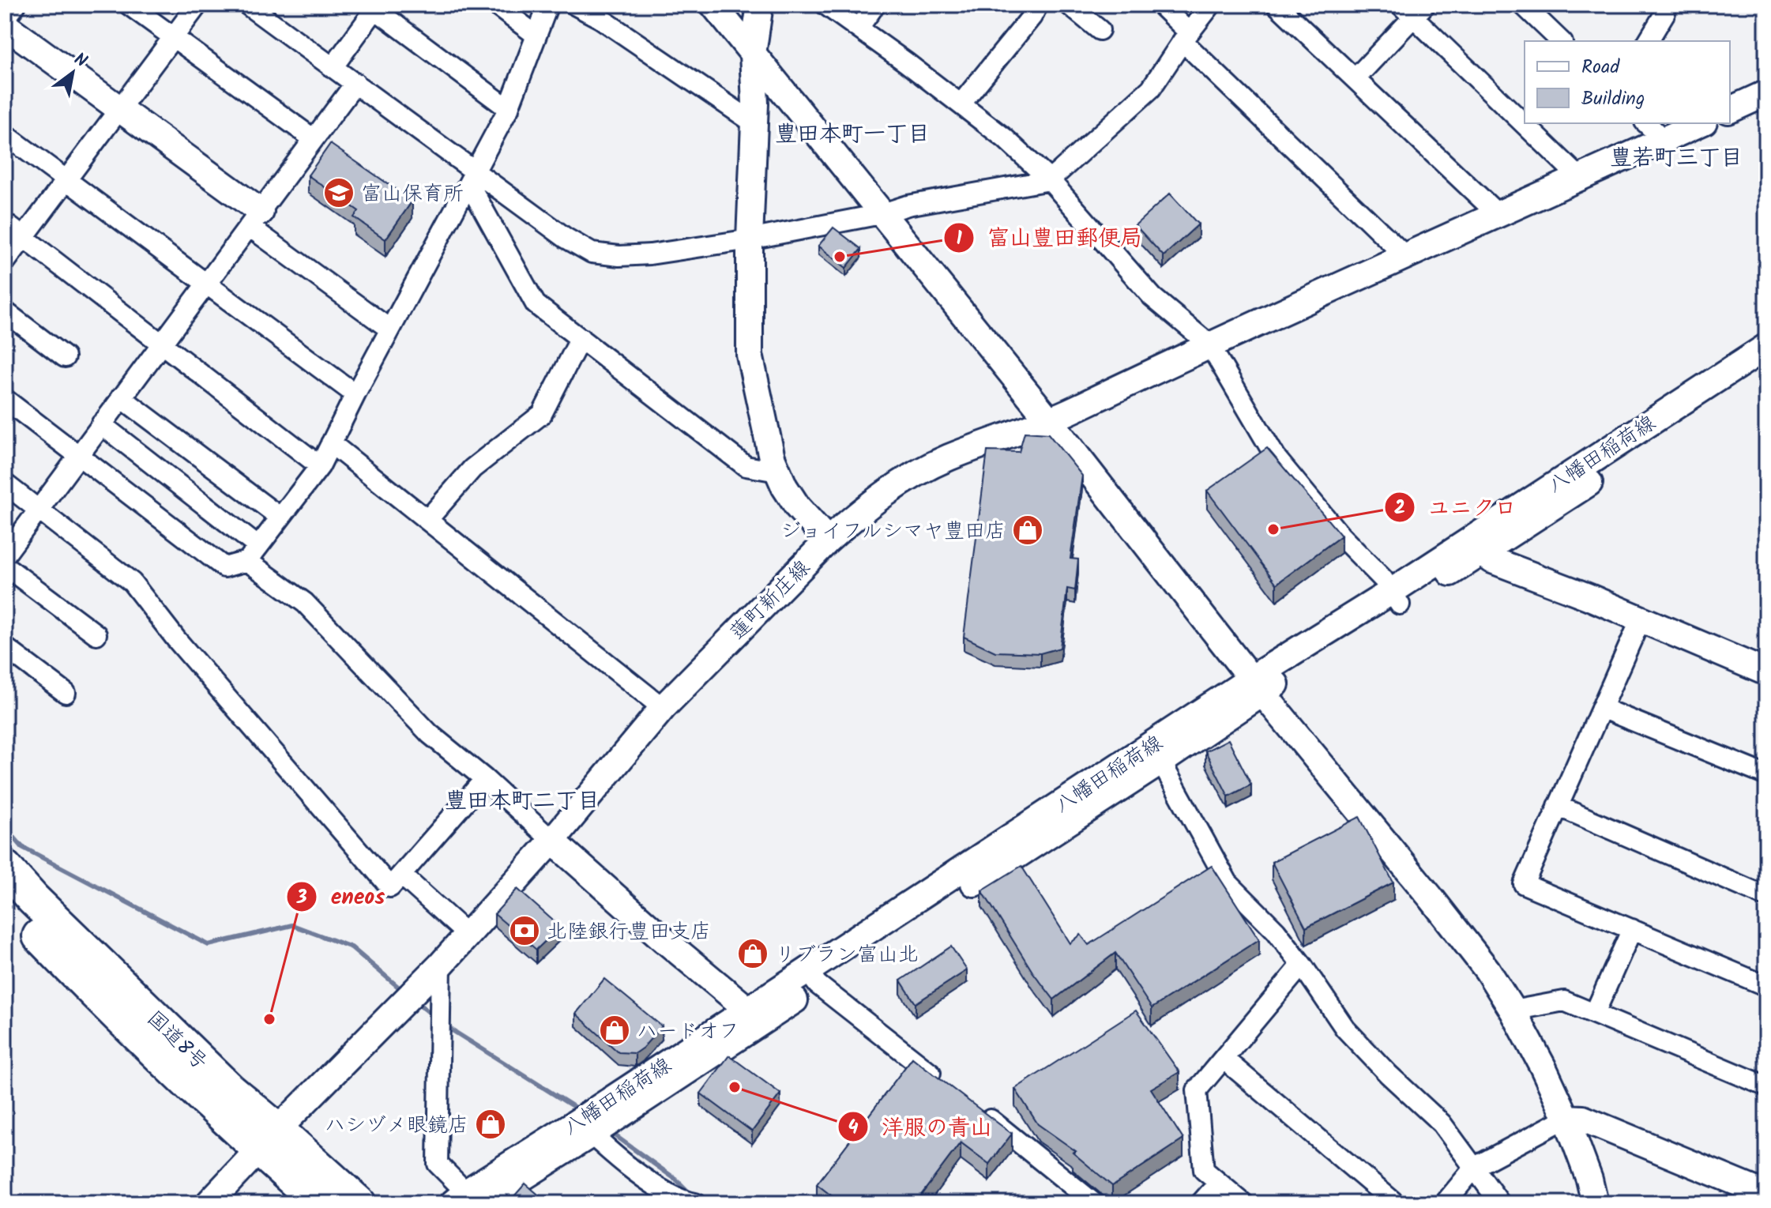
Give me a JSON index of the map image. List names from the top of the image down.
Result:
{
  "streets": {
    "highway": ["国道8号"],
    "street": ["八幡田稲荷線", "蓮町新庄線"]
  },
  "crossings": [
    ["蓮町新庄線", "国道8号"]
  ],
  "districts": ["豊田本町一丁目", "豊若町三丁目", "豊田本町二丁目"],
  "places": {
    "school or university": ["富山保育所"],
    "other": [
      "富山豊田郵便局",
      "ユニクロ",
      "eneos",
      "洋服の青山"
    ],
    "shop": [
      "ジョイフルシマヤ豊田店",
      "リブラン富山北",
      "ハードオフ",
      "ハシヅメ眼鏡店"
    ],
    "bank": ["北陸銀行豊田支店"]
  },
  "legend": ["Road", "Building"],
  "north": "top right"
}
